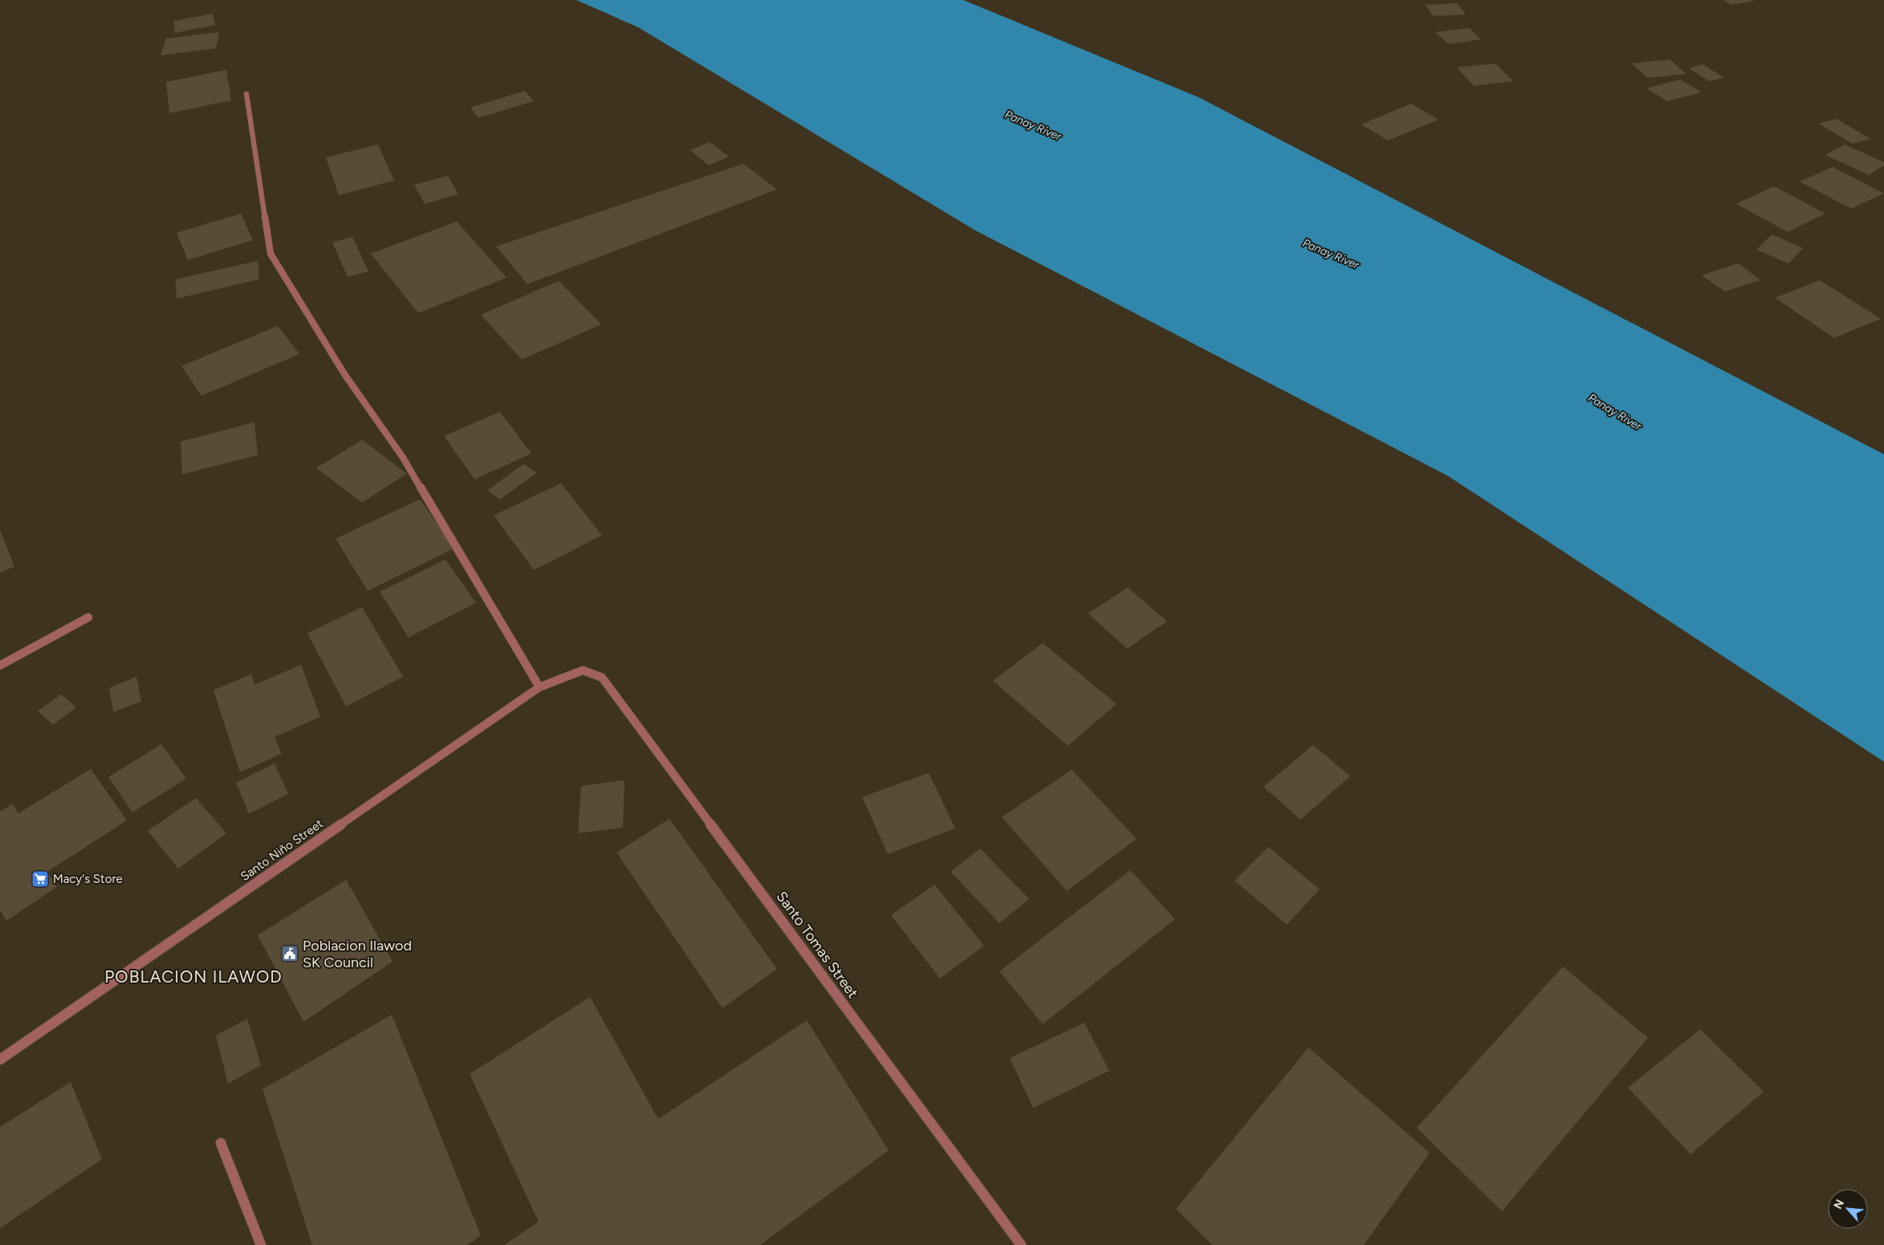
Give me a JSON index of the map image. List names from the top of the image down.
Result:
{
  "streets": {
    "street": ["Santo Niño Street", "Santo Tomas Street"]
  },
  "crossings": [
    ["Santo Niño Street", "Santo Tomas Street"]
  ],
  "districts": ["POBLACION ILAWOD"],
  "water": ["Panay River"],
  "places": {
    "supermarket": ["Macy's Store"],
    "public building": ["Poblacion Ilawod SK Council"]
  },
  "north": "top left"
}
